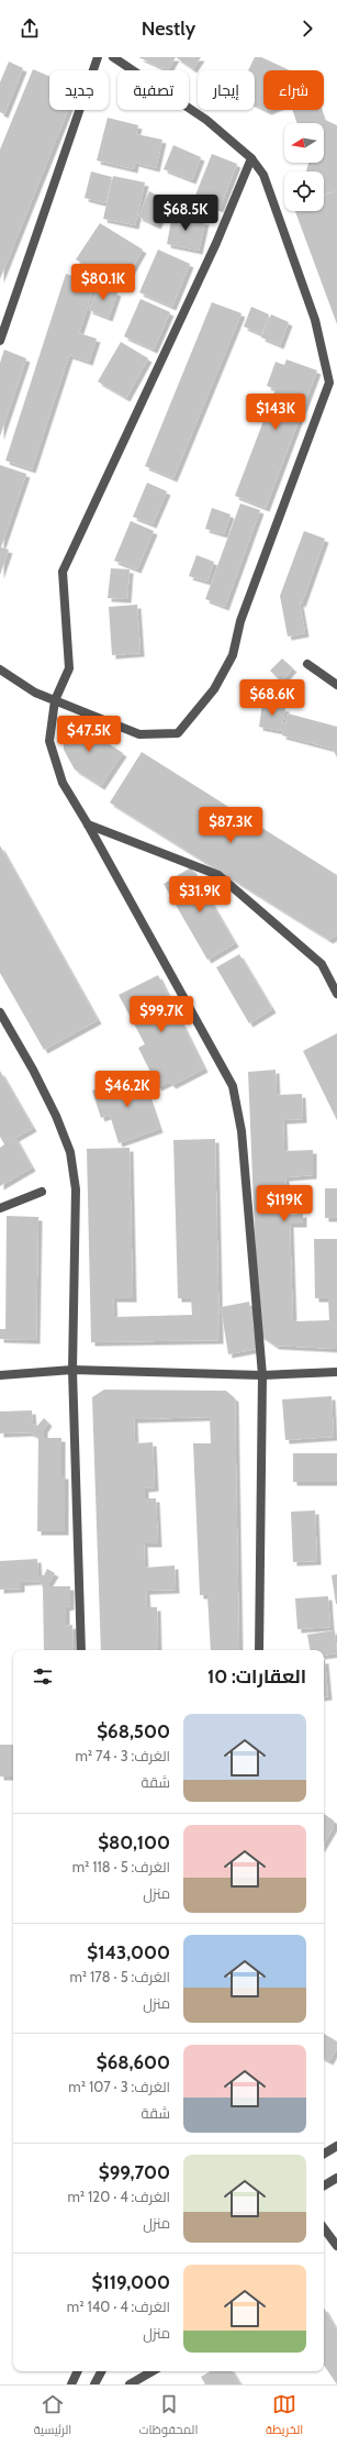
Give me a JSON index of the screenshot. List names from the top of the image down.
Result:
{
  "north": "left",
  "page": {
    "header": "Nestly",
    "chip": [
      "شراء",
      "إيجار",
      "تصفية",
      "جديد"
    ],
    "price": [
      "$68.5K",
      "$80.1K",
      "$143K",
      "$68.6K",
      "$47.5K",
      "$87.3K",
      "$31.9K",
      "$99.7K",
      "$46.2K",
      "$119K"
    ],
    "heading": "العقارات: 10",
    "list": [
      {
        "name": "$68,500",
        "note": "الغرف: 3 · 74 m² · شقة"
      },
      {
        "name": "$80,100",
        "note": "الغرف: 5 · 118 m² · منزل"
      },
      {
        "name": "$143,000",
        "note": "الغرف: 5 · 178 m² · منزل"
      },
      {
        "name": "$68,600",
        "note": "الغرف: 3 · 107 m² · شقة"
      },
      {
        "name": "$99,700",
        "note": "الغرف: 4 · 120 m² · منزل"
      },
      {
        "name": "$119,000",
        "note": "الغرف: 4 · 140 m² · منزل"
      }
    ],
    "tabs": ["الخريطة", "المحفوظات", "الرئيسية"]
  }
}
